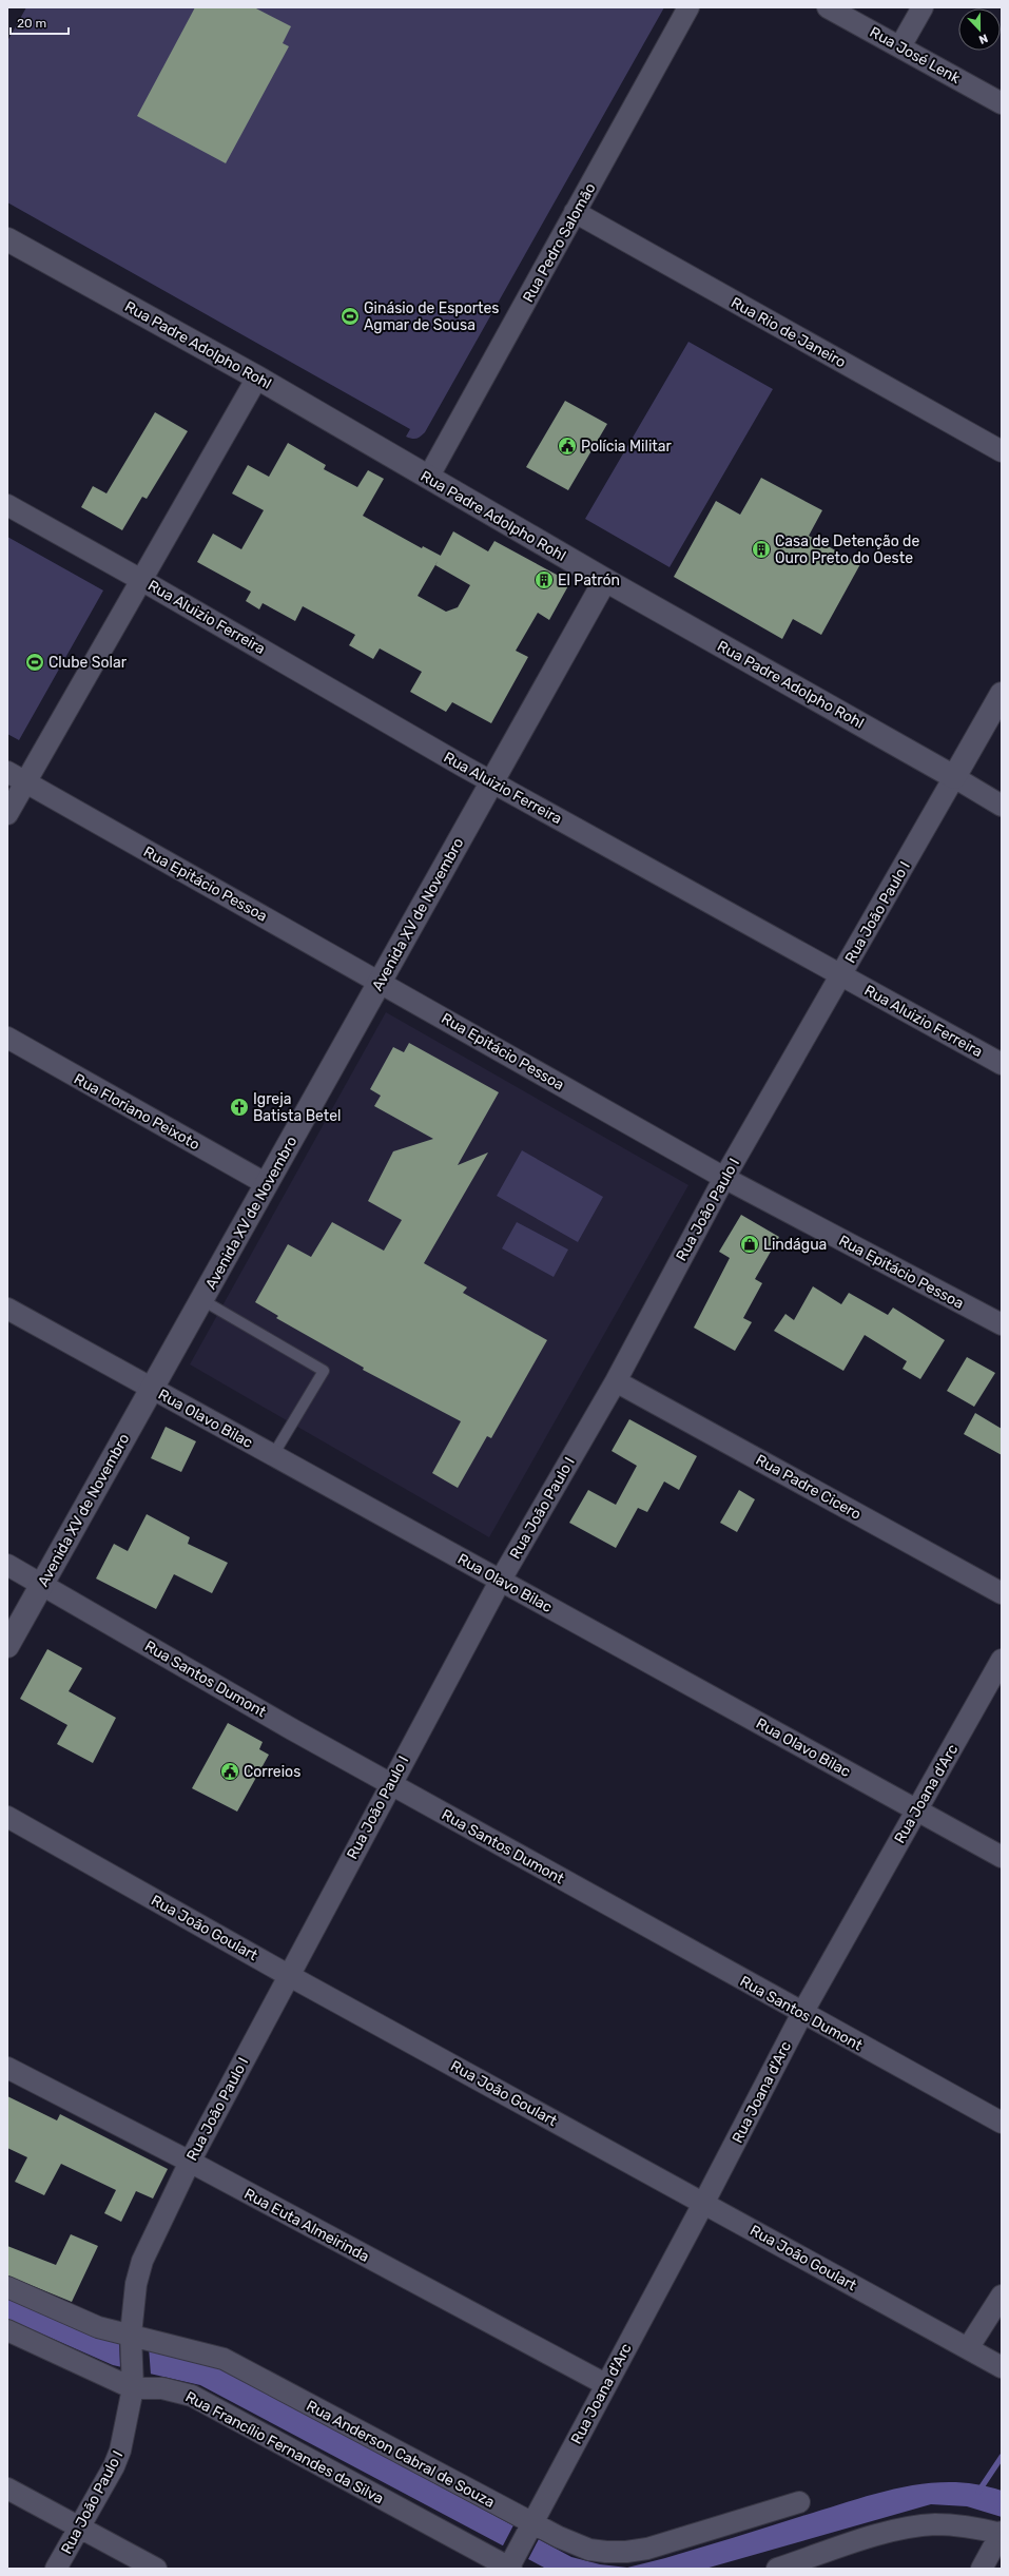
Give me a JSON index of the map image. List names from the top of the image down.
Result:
{
  "streets": {
    "street": [
      "Rua José Lenk",
      "Rua Pedro Salomão",
      "Rua Rio de Janeiro",
      "Rua Padre Adolpho Rohl",
      "Rua Aluizio Ferreira",
      "Rua Epitácio Pessoa",
      "Rua João Paulo I",
      "Avenida XV de Novembro",
      "Rua Floriano Peixoto",
      "Rua Olavo Bilac",
      "Rua Padre Cicero",
      "Rua Santos Dumont",
      "Rua Joana d'Arc",
      "Rua João Goulart",
      "Rua Euta Almeirinda",
      "Rua Francílio Fernandes da Silva",
      "Rua Anderson Cabral de Souza"
    ]
  },
  "crossings": [
    ["Rua Pedro Salomão", "Rua Rio de Janeiro"],
    ["Rua Pedro Salomão", "Rua Padre Adolpho Rohl"],
    ["Rua Padre Adolpho Rohl", "Rua João Paulo I"],
    ["Rua Padre Adolpho Rohl", "Avenida XV de Novembro"],
    ["Rua Aluizio Ferreira", "Rua João Paulo I"],
    ["Rua Aluizio Ferreira", "Avenida XV de Novembro"],
    ["Rua Epitácio Pessoa", "Rua João Paulo I"],
    ["Rua Epitácio Pessoa", "Avenida XV de Novembro"],
    ["Rua João Paulo I", "Rua Olavo Bilac"],
    ["Rua João Paulo I", "Rua Padre Cicero"],
    ["Rua João Paulo I", "Rua Santos Dumont"],
    ["Rua João Paulo I", "Rua João Goulart"],
    ["Rua João Paulo I", "Rua Euta Almeirinda"],
    ["Rua João Paulo I", "Rua Francílio Fernandes da Silva"],
    ["Rua João Paulo I", "Rua Anderson Cabral de Souza"],
    ["Avenida XV de Novembro", "Rua Floriano Peixoto"],
    ["Avenida XV de Novembro", "Rua Olavo Bilac"],
    ["Avenida XV de Novembro", "Rua Santos Dumont"],
    ["Rua Olavo Bilac", "Rua Joana d'Arc"],
    ["Rua Santos Dumont", "Rua Joana d'Arc"],
    ["Rua Joana d'Arc", "Rua João Goulart"],
    ["Rua Joana d'Arc", "Rua Euta Almeirinda"],
    ["Rua Joana d'Arc", "Rua Francílio Fernandes da Silva"],
    ["Rua Joana d'Arc", "Rua Anderson Cabral de Souza"],
    ["Rua Francílio Fernandes da Silva", "Rua Anderson Cabral de Souza"]
  ],
  "places": {
    "sports": ["Ginásio de Esportes Agmar de Sousa", "Clube Solar"],
    "public building": ["Polícia Militar", "Correios"],
    "building": ["Casa de Detenção de Ouro Preto do Oeste", "El Patrón"],
    "church": ["Igreja Batista Betel"],
    "shop": ["Lindágua"]
  },
  "scale_bar": "20 m",
  "north": "bottom"
}
